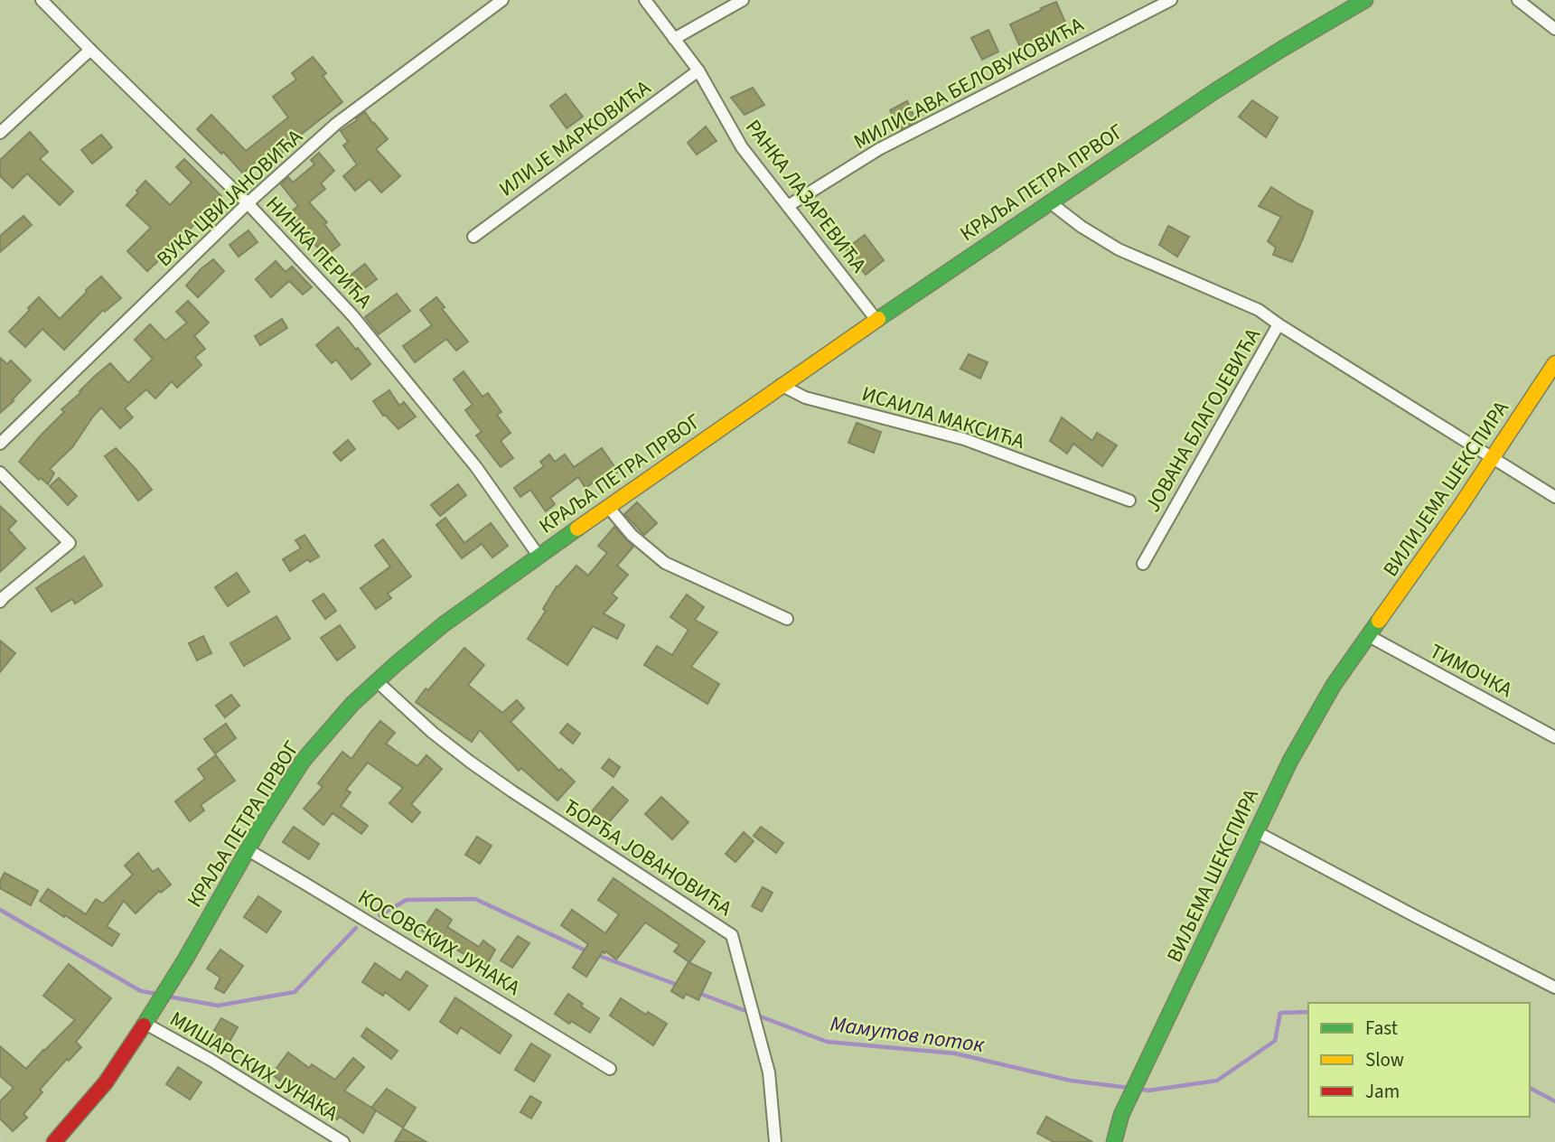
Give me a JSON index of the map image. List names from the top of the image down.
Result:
{
  "streets": {
    "street": [
      "МИЛИСАВА БЕЛОВУКОВИЋА",
      "ИЛИЈЕ МАРКОВИЋА",
      "КРАЉА ПЕТРА ПРВОГ",
      "РАНКА ЛАЗАРЕВИЋА",
      "ВУКА ЦВИЈАНОВИЋА",
      "НИНКА ПЕРИЋА",
      "ИСАИЛА МАКСИЋА",
      "ЈОВАНА БЛАГОЈЕВИЋА",
      "ВИЛИЈЕМА ШЕКСПИРА",
      "ТИМОЧКА",
      "ЂОРЂА ЈОВАНОВИЋА",
      "ВИЉЕМА ШЕКСПИРА",
      "КОСОВСКИХ ЈУНАКА",
      "МИШАРСКИХ ЈУНАКА"
    ]
  },
  "crossings": [
    ["МИЛИСАВА БЕЛОВУКОВИЋА", "РАНКА ЛАЗАРЕВИЋА"],
    ["ИЛИЈЕ МАРКОВИЋА", "РАНКА ЛАЗАРЕВИЋА"],
    ["КРАЉА ПЕТРА ПРВОГ", "РАНКА ЛАЗАРЕВИЋА"],
    ["КРАЉА ПЕТРА ПРВОГ", "НИНКА ПЕРИЋА"],
    ["КРАЉА ПЕТРА ПРВОГ", "ИСАИЛА МАКСИЋА"],
    ["КРАЉА ПЕТРА ПРВОГ", "ЈОВАНА БЛАГОЈЕВИЋА"],
    ["КРАЉА ПЕТРА ПРВОГ", "ЂОРЂА ЈОВАНОВИЋА"],
    ["КРАЉА ПЕТРА ПРВОГ", "КОСОВСКИХ ЈУНАКА"],
    ["КРАЉА ПЕТРА ПРВОГ", "МИШАРСКИХ ЈУНАКА"],
    ["ВУКА ЦВИЈАНОВИЋА", "НИНКА ПЕРИЋА"],
    ["ВИЛИЈЕМА ШЕКСПИРА", "ТИМОЧКА"],
    ["ВИЛИЈЕМА ШЕКСПИРА", "ВИЉЕМА ШЕКСПИРА"],
    ["ТИМОЧКА", "ВИЉЕМА ШЕКСПИРА"]
  ],
  "water": ["Мамутов поток"],
  "legend": ["Fast", "Slow", "Jam"]
}
